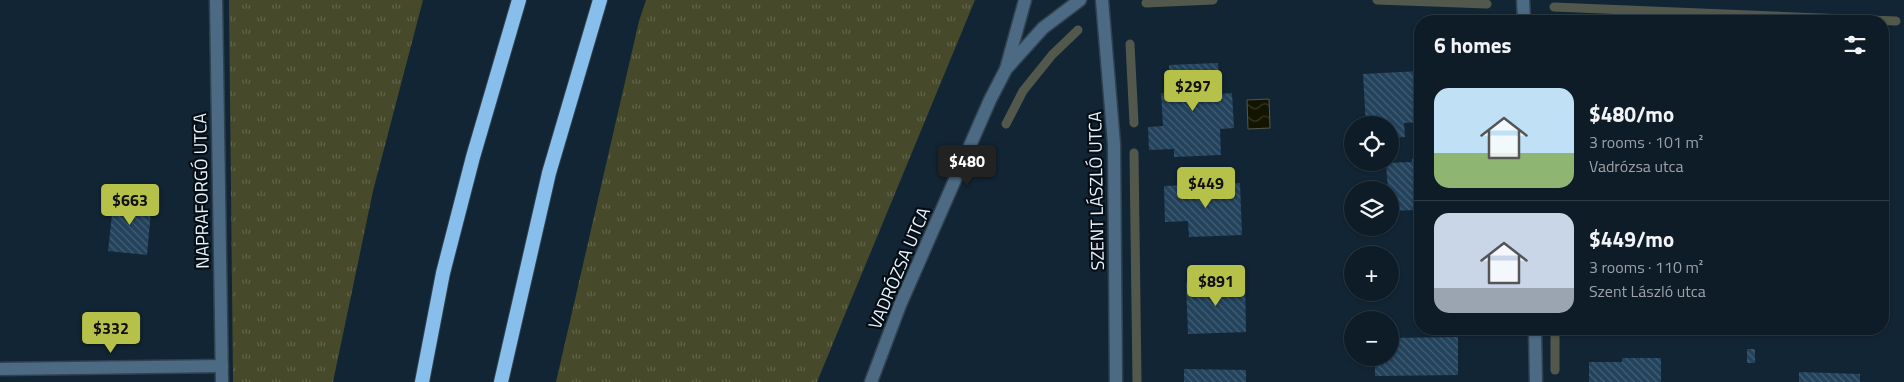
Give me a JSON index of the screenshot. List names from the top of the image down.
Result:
{
  "streets": {
    "street": ["NAPRAFORGÓ UTCA", "SZENT LÁSZLÓ UTCA", "VADRÓZSA UTCA"]
  },
  "page": {
    "heading": "6 homes",
    "price": [
      "$297",
      "$480",
      "$449",
      "$663",
      "$891",
      "$332"
    ],
    "list": [
      {
        "name": "$480/mo",
        "note": "3 rooms · 101 m² · Vadrózsa utca"
      },
      {
        "name": "$449/mo",
        "note": "3 rooms · 110 m² · Szent László utca"
      }
    ],
    "map_buttons": ["+", "−"]
  }
}
